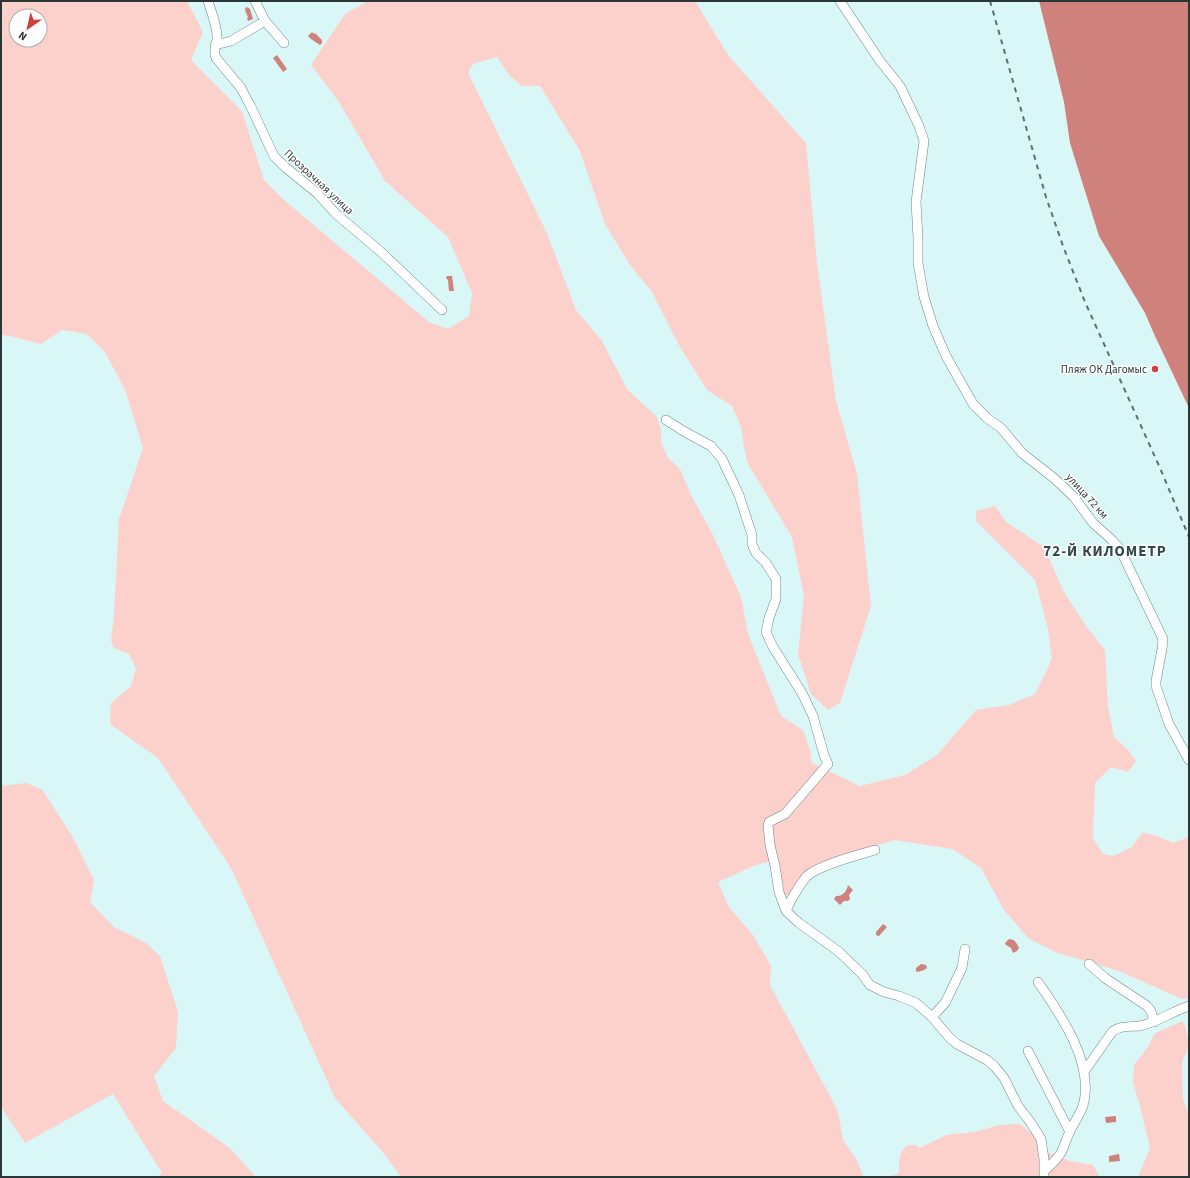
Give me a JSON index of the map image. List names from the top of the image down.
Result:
{
  "streets": {
    "street": ["Прозрачная улица", "улица 72 км"]
  },
  "districts": ["72-Й КИЛОМЕТР"],
  "places": ["Пляж ОК Дагомыс"],
  "north": "bottom left"
}
